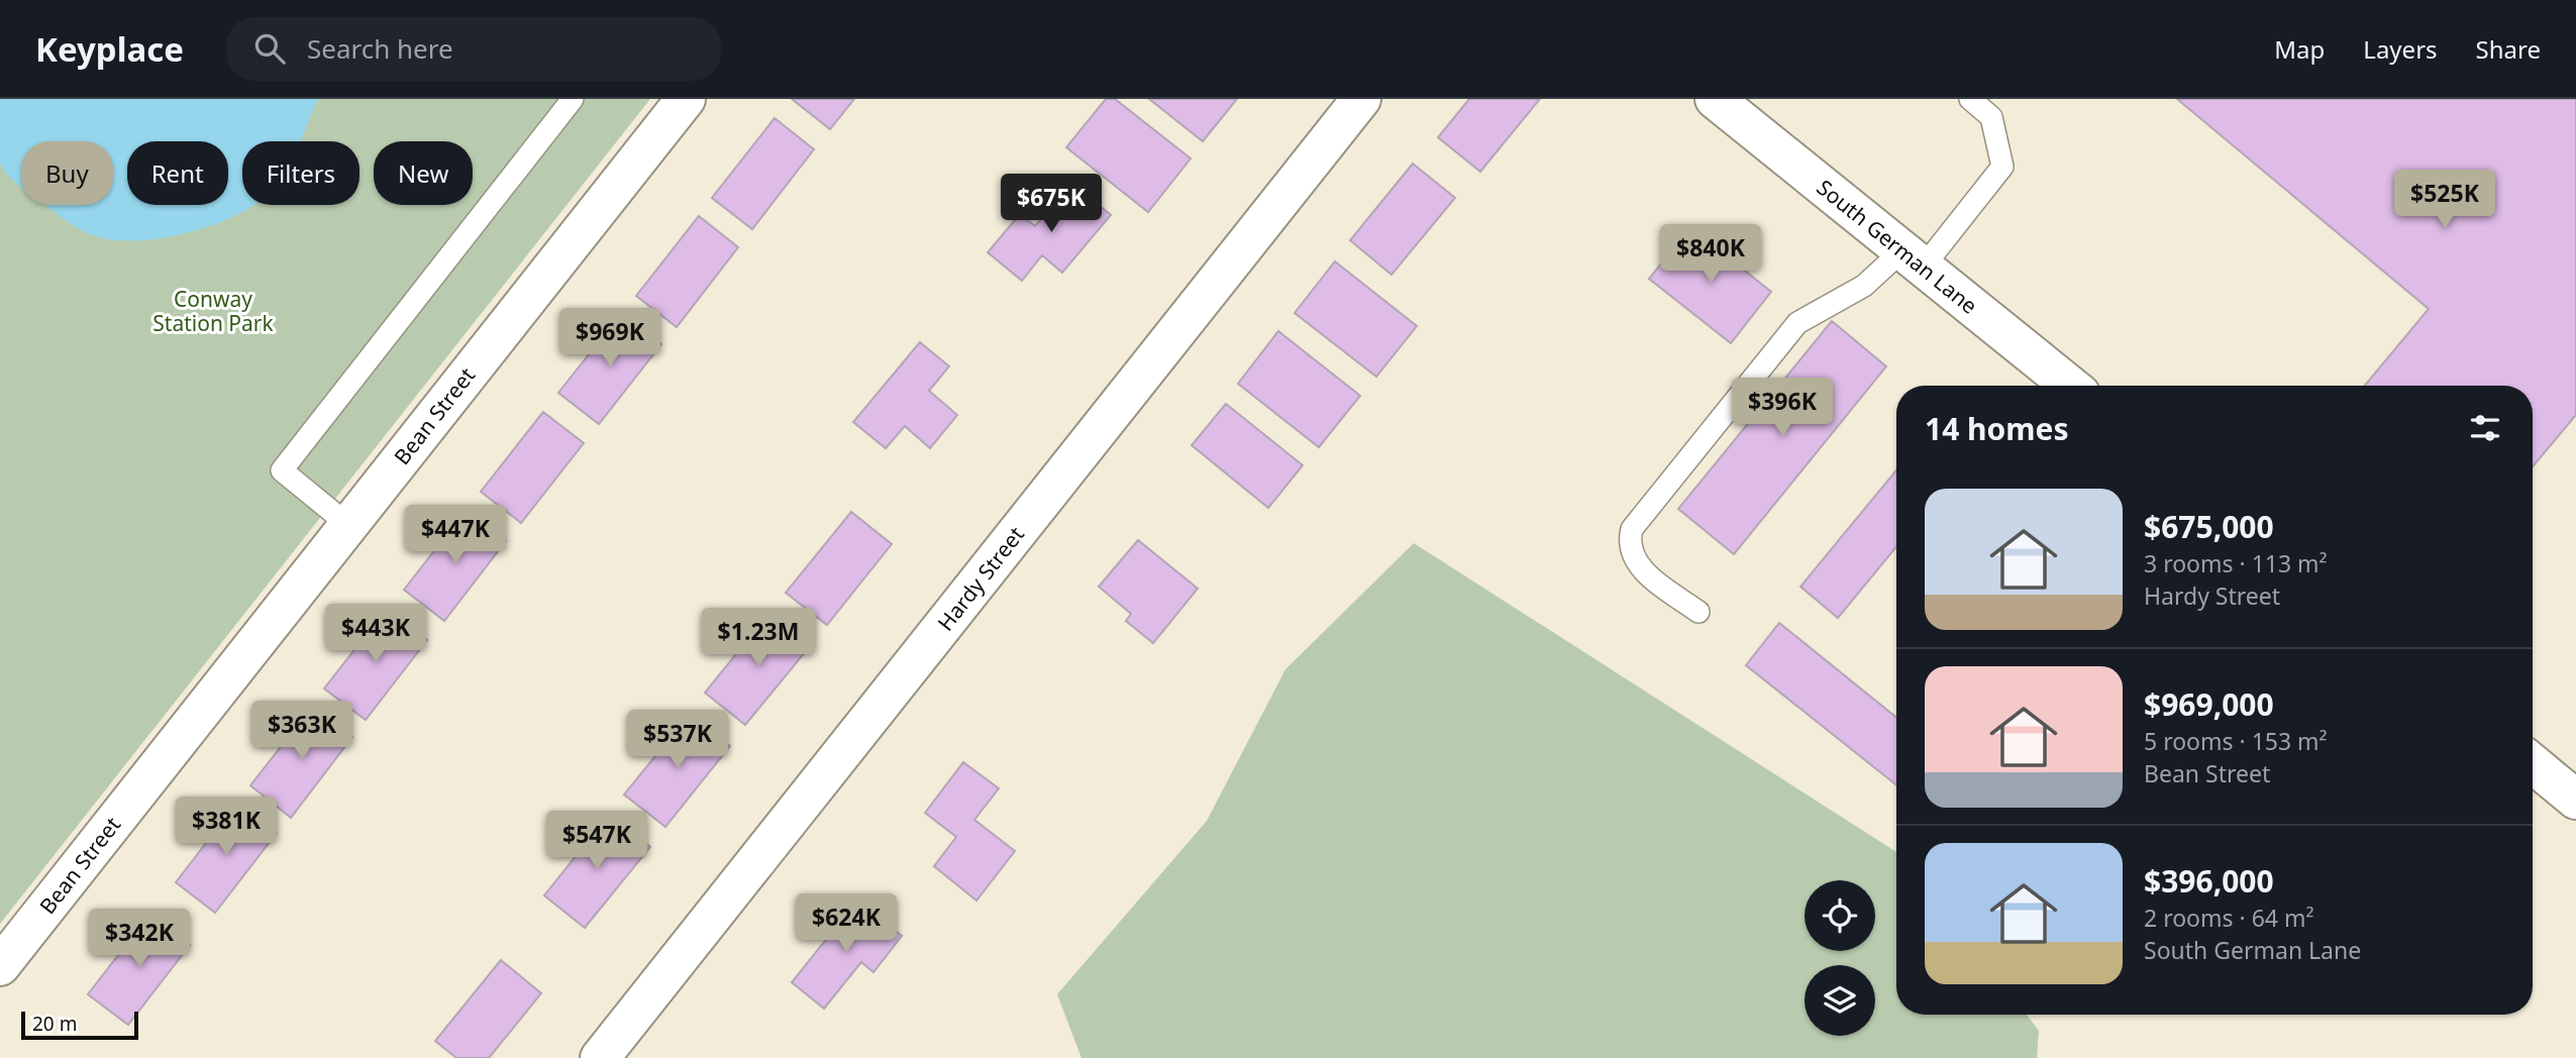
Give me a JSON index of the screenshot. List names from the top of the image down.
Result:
{
  "streets": {
    "street": ["South German Lane", "Bean Street", "Hardy Street"]
  },
  "parks": ["Conway Station Park"],
  "scale_bar": "20 m",
  "page": {
    "header": "Keyplace",
    "search": "Search here",
    "nav": ["Map", "Layers", "Share"],
    "chip": [
      "Buy",
      "Rent",
      "Filters",
      "New"
    ],
    "price": [
      "$525K",
      "$675K",
      "$840K",
      "$969K",
      "$396K",
      "$447K",
      "$443K",
      "$1.23M",
      "$363K",
      "$537K",
      "$381K",
      "$547K",
      "$624K",
      "$342K"
    ],
    "heading": "14 homes",
    "list": [
      {
        "name": "$675,000",
        "note": "3 rooms · 113 m² · Hardy Street"
      },
      {
        "name": "$969,000",
        "note": "5 rooms · 153 m² · Bean Street"
      },
      {
        "name": "$396,000",
        "note": "2 rooms · 64 m² · South German Lane"
      }
    ],
    "scale": "20 m"
  }
}
